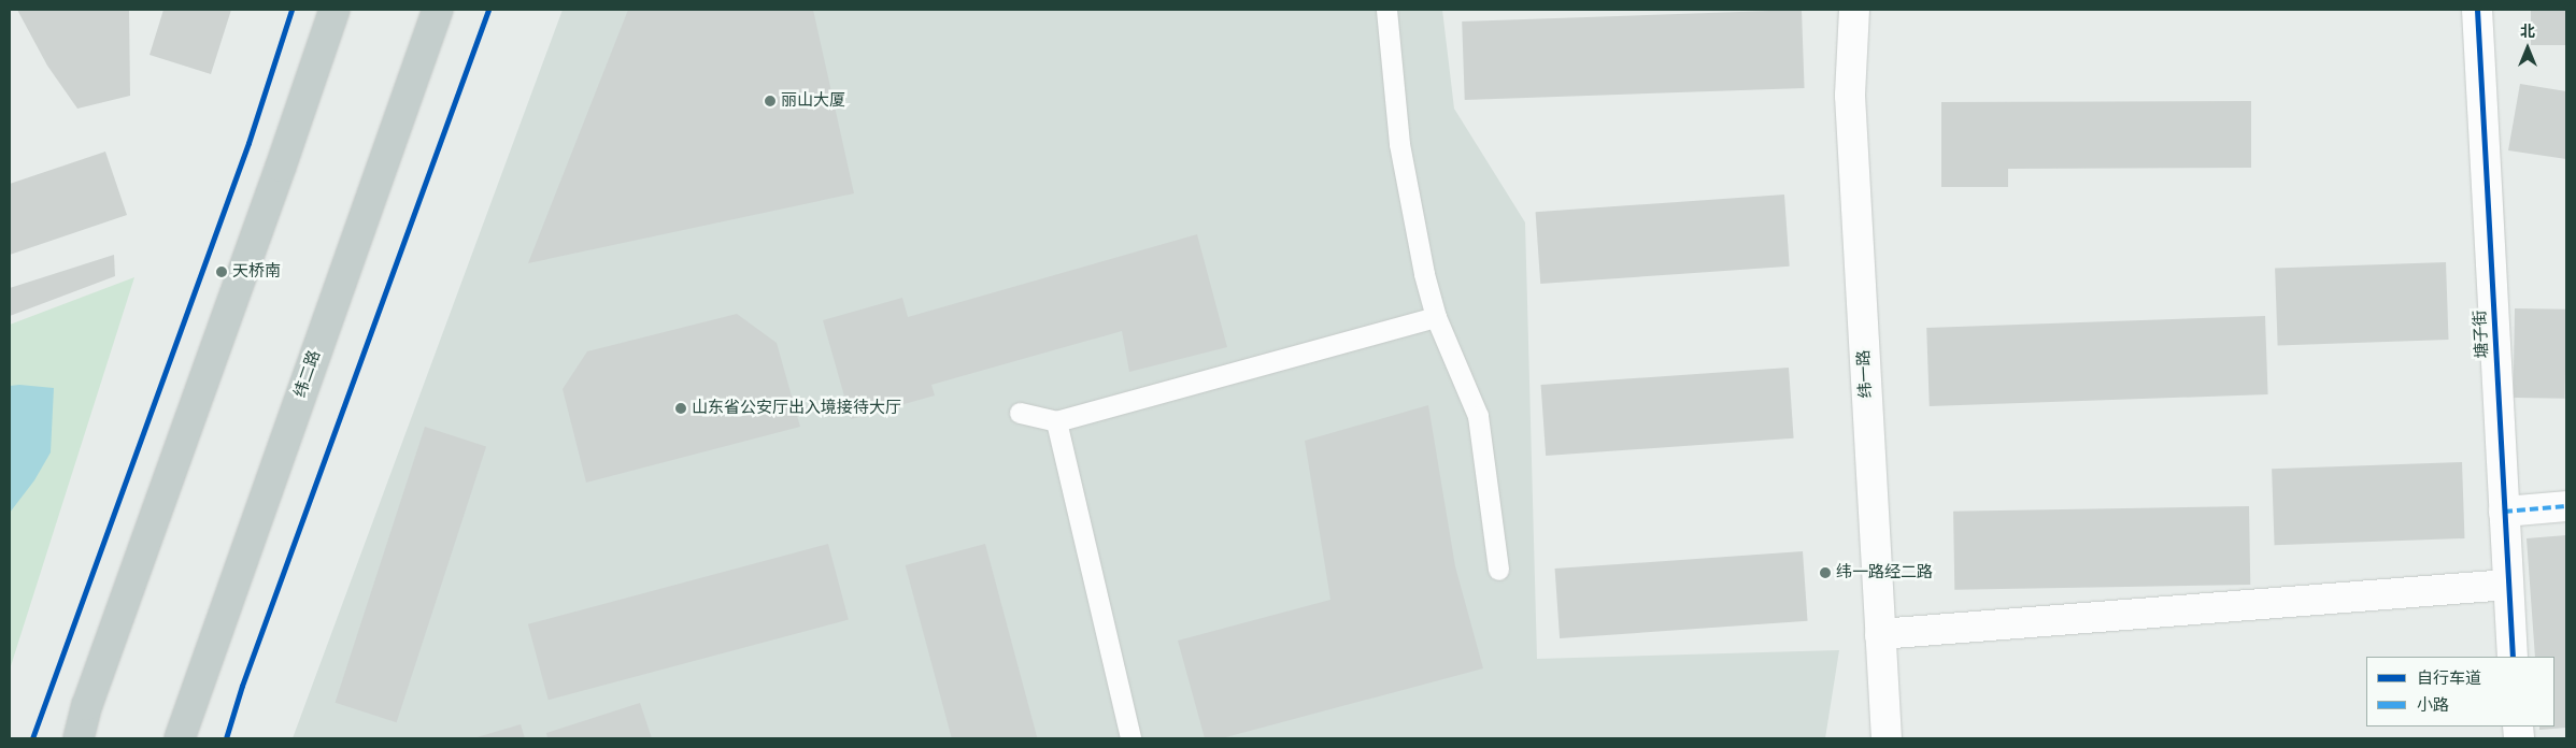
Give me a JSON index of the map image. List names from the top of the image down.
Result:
{
  "streets": {
    "highway": ["纬二路"],
    "street": ["塘子街", "纬一路"]
  },
  "places": [
    "丽山大厦",
    "天桥南",
    "山东省公安厅出入境接待大厅",
    "纬一路经二路"
  ],
  "legend": ["自行车道", "小路"],
  "north": "top"
}
